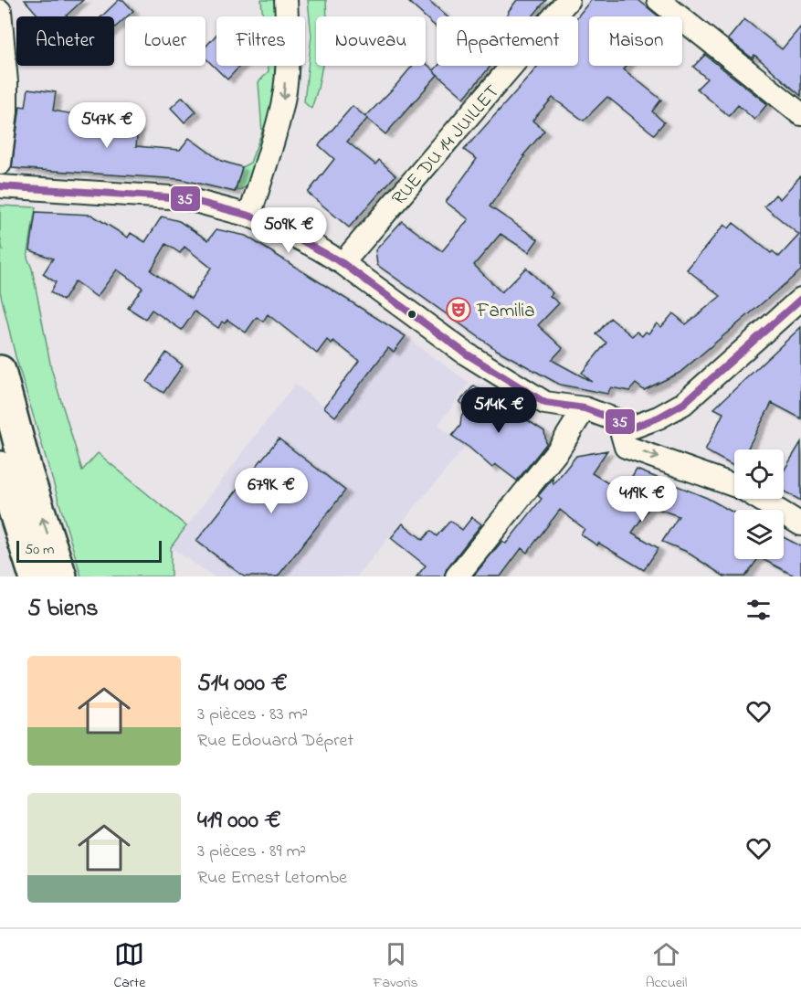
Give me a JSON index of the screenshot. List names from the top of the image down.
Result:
{
  "streets": {
    "street": ["RUE DU 14 JUILLET"]
  },
  "places": {
    "theatre": ["Familia"]
  },
  "lines": ["transit line 35"],
  "scale_bar": "50 m",
  "page": {
    "chip": [
      "Acheter",
      "Louer",
      "Filtres",
      "Nouveau",
      "Appartement",
      "Maison"
    ],
    "price": [
      "547K €",
      "509K €",
      "514K €",
      "679K €",
      "419K €"
    ],
    "scale": "50 m",
    "heading": "5 biens",
    "list": [
      {
        "name": "514 000 €",
        "note": "3 pièces · 83 m² · Rue Edouard Dépret"
      },
      {
        "name": "419 000 €",
        "note": "3 pièces · 89 m² · Rue Ernest Letombe"
      }
    ],
    "tabs": ["Carte", "Favoris", "Accueil"]
  }
}
